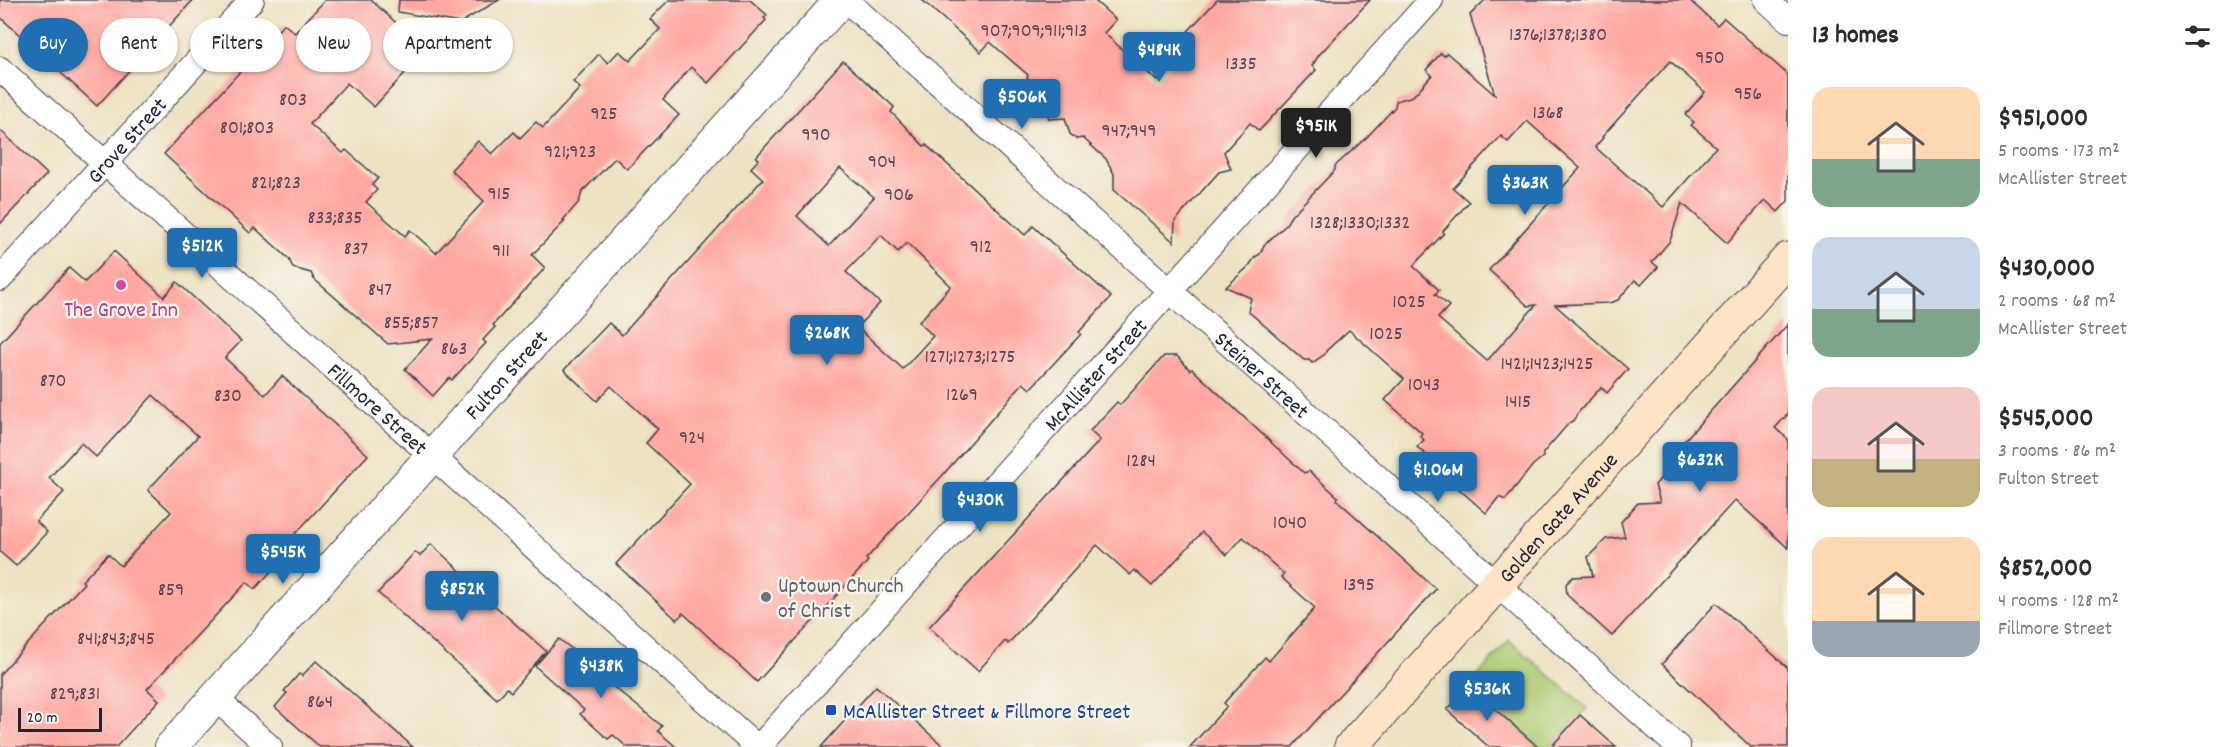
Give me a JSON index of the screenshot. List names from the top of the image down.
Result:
{
  "streets": {
    "main road": ["Golden Gate Avenue"],
    "street": [
      "Grove Street",
      "McAllister Street",
      "Fulton Street",
      "Steiner Street",
      "Fillmore Street"
    ]
  },
  "crossings": [
    ["Grove Street", "Fillmore Street"],
    ["McAllister Street", "Steiner Street"],
    ["McAllister Street", "Fillmore Street"],
    ["Fulton Street", "Fillmore Street"],
    ["Steiner Street", "Golden Gate Avenue"]
  ],
  "places": {
    "other": ["The Grove Inn", "Uptown Church of Christ"],
    "transit": ["McAllister Street & Fillmore Street"]
  },
  "house_numbers": [
    "907;909;911;913",
    "1376;1378;1380",
    "950",
    "1335",
    "956",
    "803",
    "1368",
    "925",
    "801;803",
    "947;949",
    "990",
    "921;923",
    "904",
    "821;823",
    "915",
    "906",
    "833;835",
    "1328;1330;1332",
    "912",
    "837",
    "911",
    "847",
    "1025",
    "855;857",
    "1025",
    "863",
    "1271;1273;1275",
    "1421;1423;1425",
    "870",
    "1043",
    "1269",
    "830",
    "1415",
    "924",
    "1284",
    "1040",
    "1395",
    "859",
    "841;843;845",
    "829;831",
    "864"
  ],
  "scale_bar": "20 m",
  "page": {
    "heading": "13 homes",
    "chip": [
      "Buy",
      "Rent",
      "Filters",
      "New",
      "Apartment"
    ],
    "price": [
      "$484K",
      "$506K",
      "$951K",
      "$363K",
      "$512K",
      "$268K",
      "$632K",
      "$1.06M",
      "$430K",
      "$545K",
      "$852K",
      "$438K",
      "$536K"
    ],
    "list": [
      {
        "name": "$951,000",
        "note": "5 rooms · 173 m² · McAllister Street"
      },
      {
        "name": "$430,000",
        "note": "2 rooms · 68 m² · McAllister Street"
      },
      {
        "name": "$545,000",
        "note": "3 rooms · 86 m² · Fulton Street"
      },
      {
        "name": "$852,000",
        "note": "4 rooms · 128 m² · Fillmore Street"
      }
    ],
    "scale": "20 m"
  }
}
